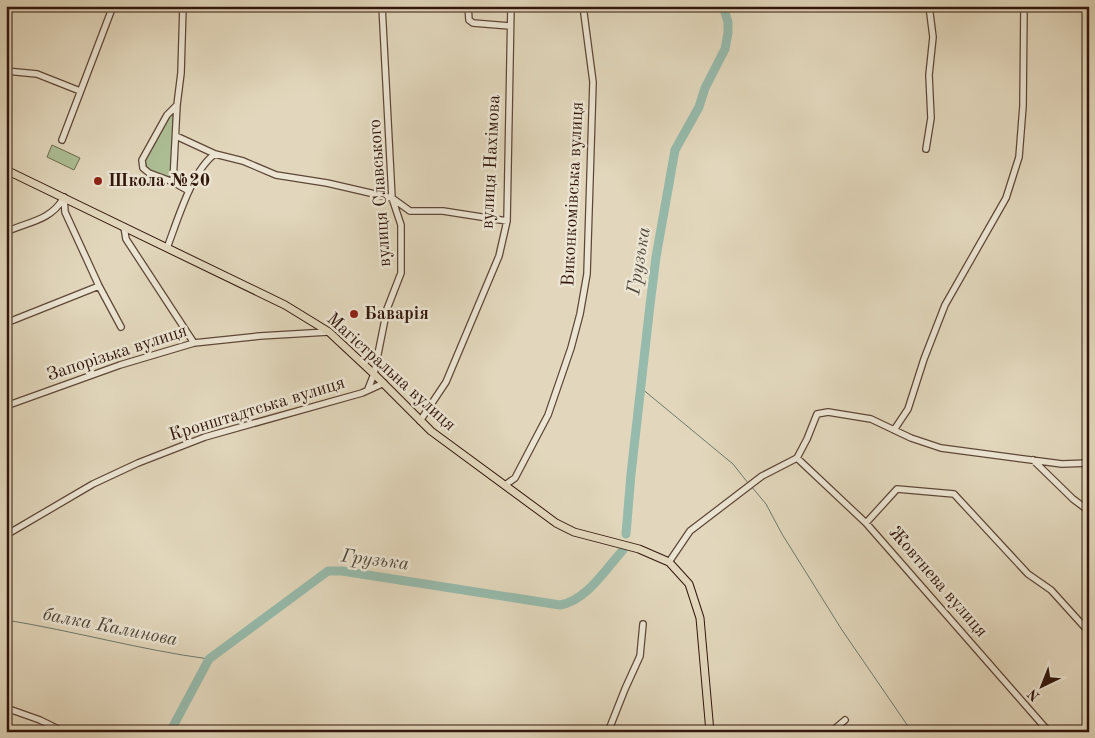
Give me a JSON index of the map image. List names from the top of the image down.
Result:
{
  "streets": {
    "main road": ["Магістральна вулиця"],
    "street": [
      "вулиця Нахімова",
      "вулиця Славського",
      "Виконкомівська вулиця",
      "Запорізька вулиця",
      "Кронштадтська вулиця",
      "Жовтнева вулиця"
    ]
  },
  "crossings": [
    ["вулиця Нахімова", "Магістральна вулиця"],
    ["вулиця Славського", "Магістральна вулиця"],
    ["вулиця Славського", "Кронштадтська вулиця"],
    ["Виконкомівська вулиця", "Магістральна вулиця"],
    ["Запорізька вулиця", "Магістральна вулиця"],
    ["Магістральна вулиця", "Кронштадтська вулиця"]
  ],
  "water": ["Грузька", "балка Калинова"],
  "places": ["Школа №20", "Баварія"],
  "north": "bottom left"
}
